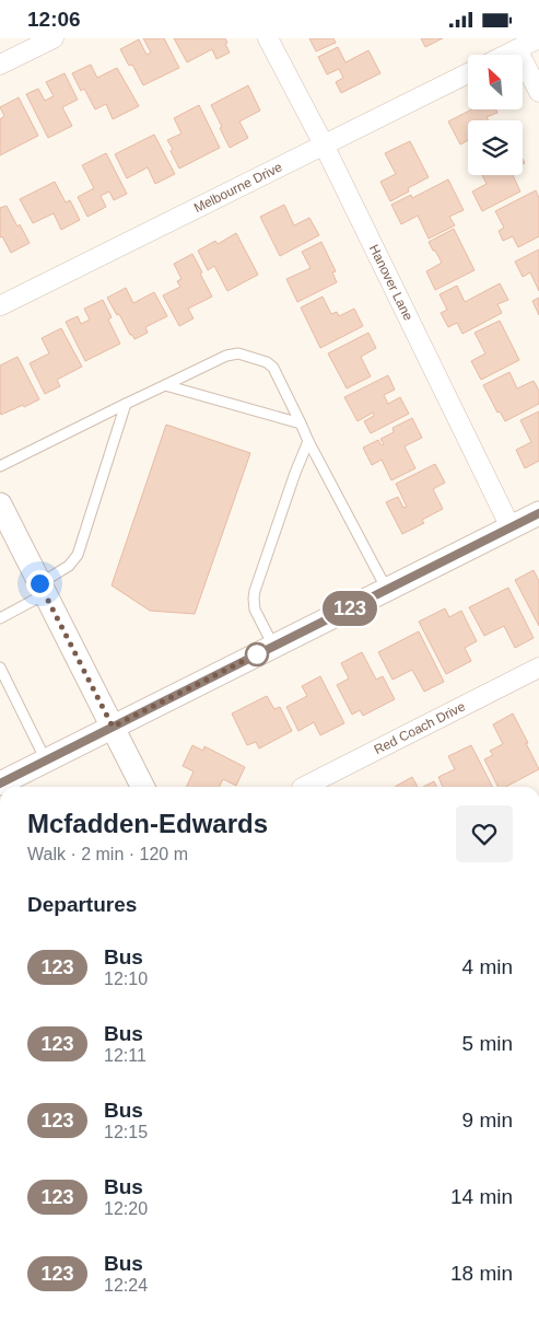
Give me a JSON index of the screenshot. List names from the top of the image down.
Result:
{
  "streets": {
    "street": ["Melbourne Drive", "Hanover Lane", "Red Coach Drive"]
  },
  "crossings": [
    ["Melbourne Drive", "Hanover Lane"]
  ],
  "lines": ["bus line 123"],
  "north": "top left",
  "page": {
    "status": "12:06",
    "on_map": "123",
    "heading": [
      ["Mcfadden-Edwards", "Walk · 2 min · 120 m"],
      "Departures"
    ],
    "list": [
      {
        "mark": "123",
        "name": "Bus",
        "note": "12:10",
        "value": "4 min"
      },
      {
        "mark": "123",
        "name": "Bus",
        "note": "12:11",
        "value": "5 min"
      },
      {
        "mark": "123",
        "name": "Bus",
        "note": "12:15",
        "value": "9 min"
      },
      {
        "mark": "123",
        "name": "Bus",
        "note": "12:20",
        "value": "14 min"
      },
      {
        "mark": "123",
        "name": "Bus",
        "note": "12:24",
        "value": "18 min"
      }
    ]
  }
}
